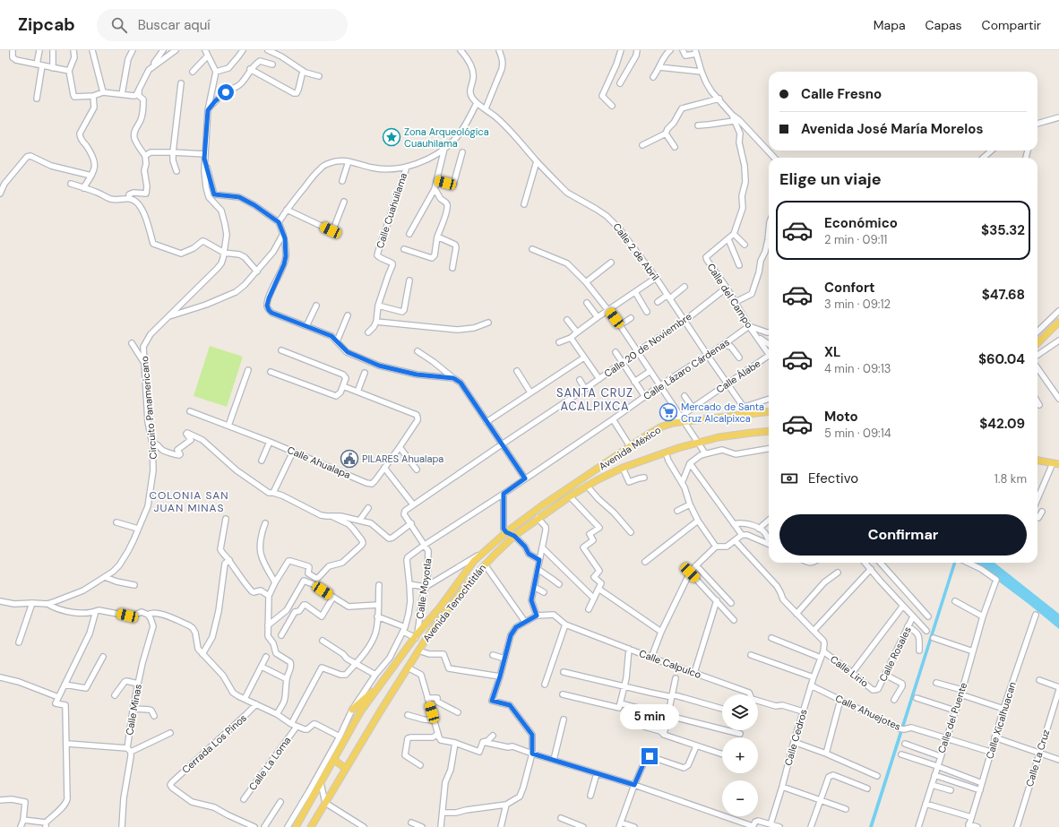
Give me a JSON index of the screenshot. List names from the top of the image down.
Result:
{
  "streets": {
    "main road": ["Avenida México", "Avenida Tenochtitlán"],
    "street": [
      "Calle Cuahuilama",
      "Calle 2 de Abril",
      "Calle del Campo",
      "Calle 20 de Noviembre",
      "Calle Lázaro Cárdenas",
      "Calle Álabe",
      "Circuito Panamericano",
      "Calle Ahualapa",
      "Calle Moyotla",
      "Calle Rosales",
      "Calle Calpulco",
      "Calle Lirio",
      "Calle Minas",
      "Calle Ahuejotes",
      "Calle del Puente",
      "Calle Xicalhuacan",
      "Calle Cedros",
      "Cerrada Los Pinos",
      "Calle La Cruz",
      "Calle La Loma"
    ]
  },
  "crossings": [
    ["Calle 2 de Abril", "Calle 20 de Noviembre"],
    ["Calle 2 de Abril", "Calle Lázaro Cárdenas"],
    ["Calle 2 de Abril", "Calle Álabe"],
    ["Calle 2 de Abril", "Avenida México"],
    ["Calle del Campo", "Calle 20 de Noviembre"],
    ["Calle del Campo", "Calle Lázaro Cárdenas"],
    ["Calle Lázaro Cárdenas", "Calle Moyotla"],
    ["Calle Lázaro Cárdenas", "Calle La Loma"],
    ["Calle Álabe", "Avenida México"],
    ["Circuito Panamericano", "Calle La Loma"],
    ["Avenida México", "Calle Moyotla"],
    ["Calle Rosales", "Calle Lirio"],
    ["Calle Calpulco", "Calle Cedros"],
    ["Calle Lirio", "Calle Cedros"],
    ["Calle Minas", "Calle La Loma"],
    ["Calle Ahuejotes", "Calle del Puente"],
    ["Calle Ahuejotes", "Calle Xicalhuacan"],
    ["Calle Ahuejotes", "Calle Cedros"],
    ["Cerrada Los Pinos", "Calle La Loma"]
  ],
  "districts": ["SANTA CRUZ ACALPIXCA", "COLONIA SAN JUAN MINAS"],
  "places": {
    "place": ["Zona Arqueológica Cuauhilama"],
    "supermarket": ["Mercado de Santa Cruz Alcalpixca"],
    "public building": ["PILARES Ahualapa"]
  },
  "page": {
    "header": "Zipcab",
    "search": "Buscar aquí",
    "nav": ["Mapa", "Capas", "Compartir"],
    "banner": ["Calle Fresno", "Avenida José María Morelos"],
    "heading": "Elige un viaje",
    "list": [
      {
        "name": "Económico",
        "note": "2 min · 09:11",
        "value": "$35.32"
      },
      {
        "name": "Confort",
        "note": "3 min · 09:12",
        "value": "$47.68"
      },
      {
        "name": "XL",
        "note": "4 min · 09:13",
        "value": "$60.04"
      },
      {
        "name": "Moto",
        "note": "5 min · 09:14",
        "value": "$42.09"
      }
    ],
    "pay": ["Efectivo", "1.8 km"],
    "buttons": "Confirmar",
    "map_buttons": ["+", "−"],
    "bubble": "5 min"
  }
}
